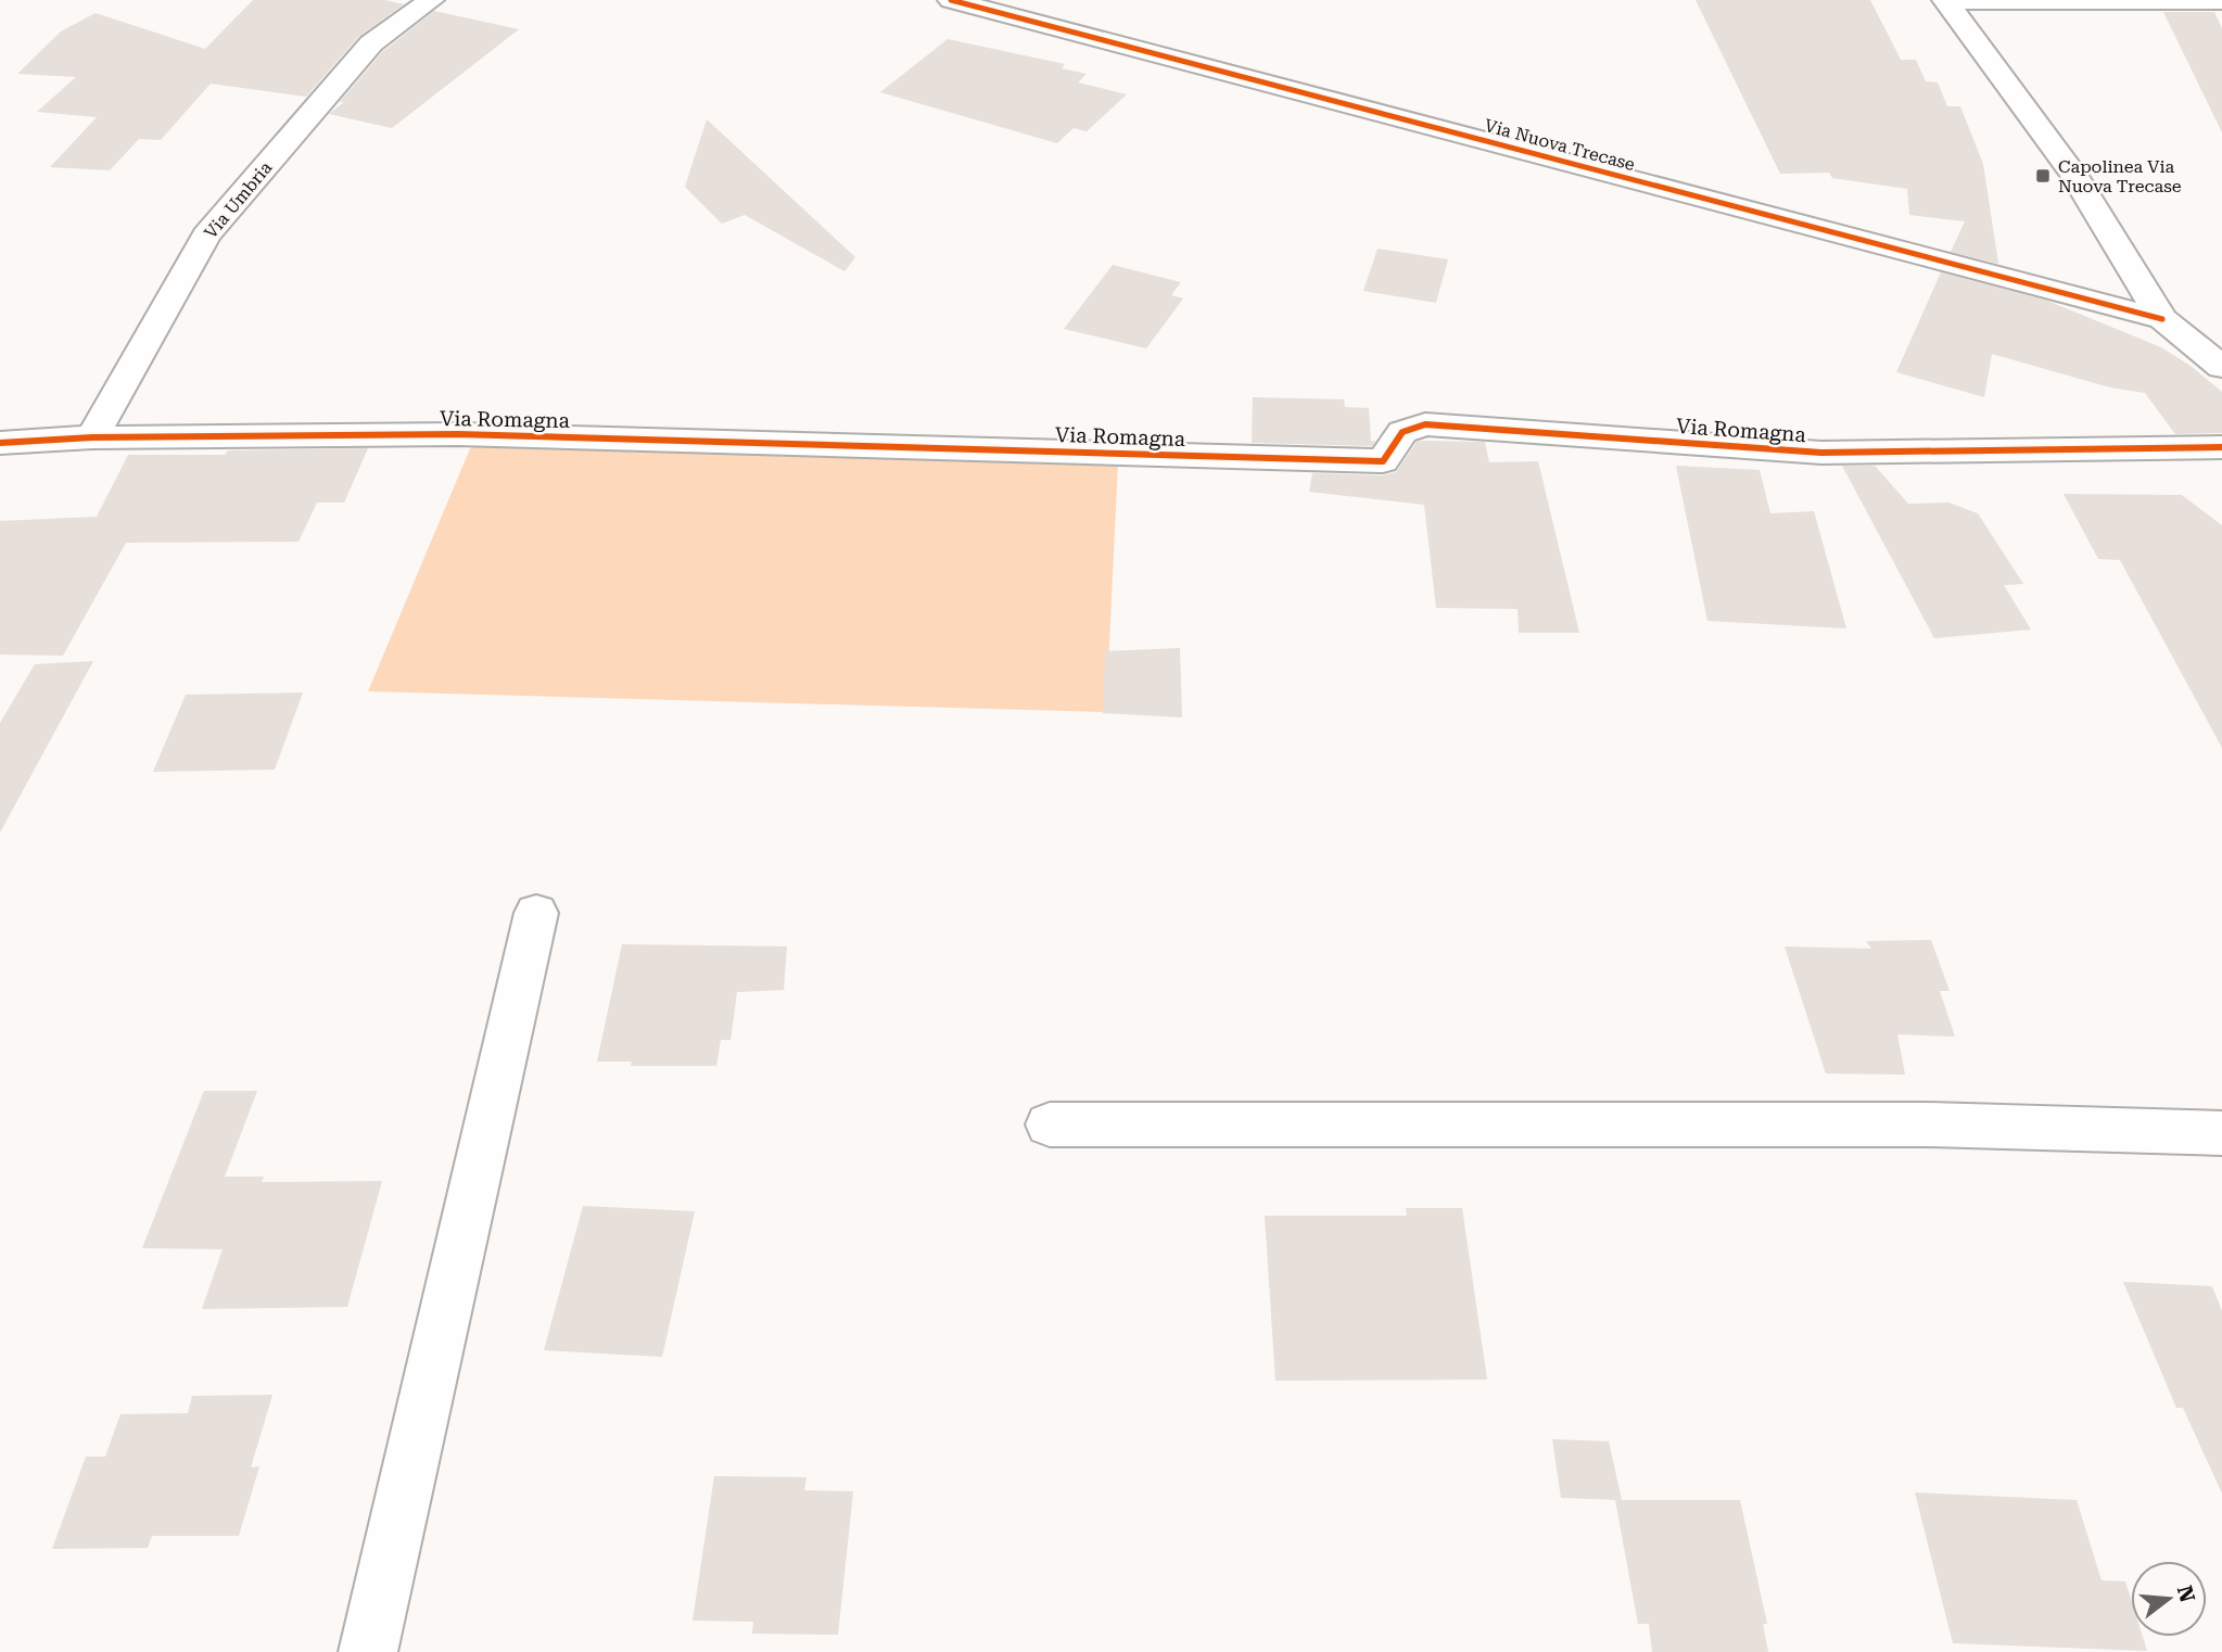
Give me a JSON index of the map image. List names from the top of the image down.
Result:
{
  "streets": {
    "street": ["Via Nuova Trecase", "Via Umbria", "Via Romagna"]
  },
  "crossings": [
    ["Via Umbria", "Via Romagna"]
  ],
  "places": {
    "transit": ["Capolinea Via Nuova Trecase"]
  },
  "north": "right"
}
